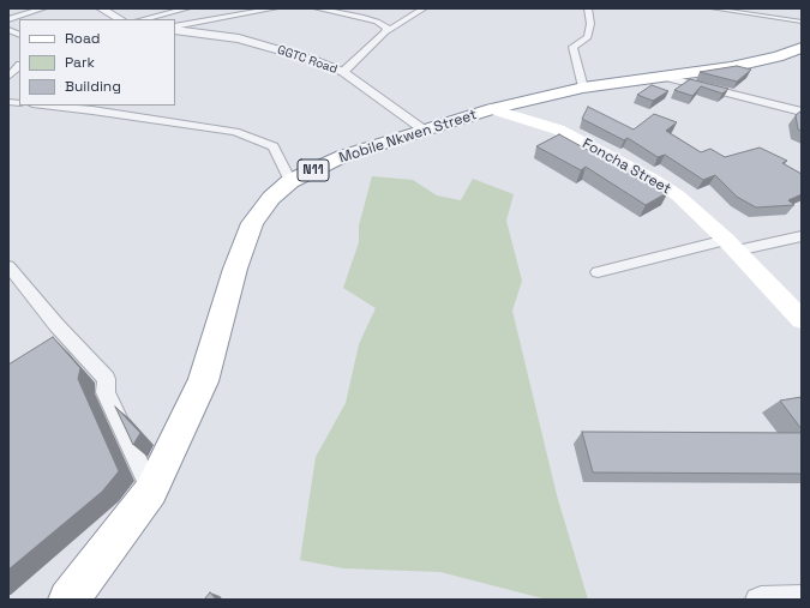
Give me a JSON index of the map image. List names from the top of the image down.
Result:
{
  "streets": {
    "highway": ["Mobile Nkwen Street", "N11"],
    "main road": ["Foncha Street"],
    "street": ["GGTC Road"]
  },
  "crossings": [
    ["GGTC Road", "Mobile Nkwen Street"],
    ["Mobile Nkwen Street", "Foncha Street"]
  ],
  "legend": ["Road", "Park", "Building"]
}
